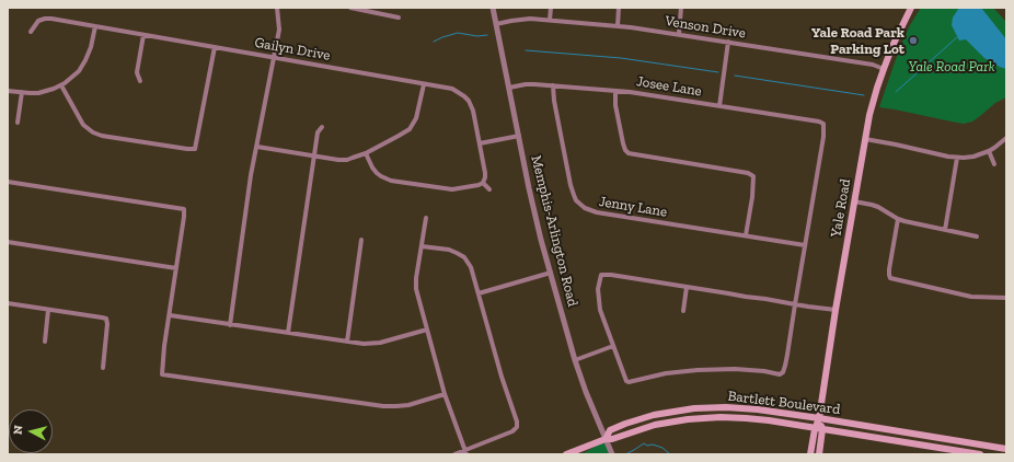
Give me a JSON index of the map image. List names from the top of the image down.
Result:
{
  "streets": {
    "main road": ["Yale Road", "Bartlett Boulevard"],
    "street": [
      "Venson Drive",
      "Gailyn Drive",
      "Josee Lane",
      "Jenny Lane",
      "Memphis-Arlington Road"
    ]
  },
  "crossings": [
    ["Venson Drive", "Yale Road"],
    ["Venson Drive", "Memphis-Arlington Road"],
    ["Josee Lane", "Jenny Lane"],
    ["Josee Lane", "Memphis-Arlington Road"],
    ["Yale Road", "Bartlett Boulevard"],
    ["Memphis-Arlington Road", "Bartlett Boulevard"]
  ],
  "parks": ["Yale Road Park"],
  "places": ["Yale Road Park Parking Lot"],
  "north": "left"
}
